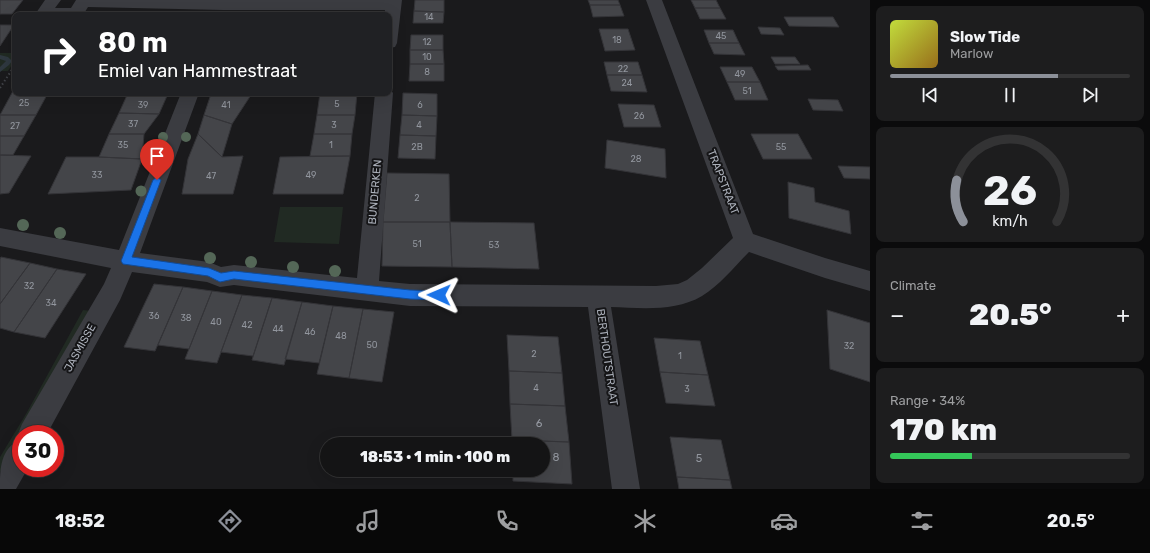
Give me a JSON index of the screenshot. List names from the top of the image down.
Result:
{
  "streets": {
    "street": [
      "TRAPSTRAAT",
      "BUNDERKEN",
      "JASMISSE",
      "BERTHOUTSTRAAT"
    ]
  },
  "crossings": [
    ["TRAPSTRAAT", "BERTHOUTSTRAAT"]
  ],
  "house_numbers": [
    "14",
    "45",
    "18",
    "12",
    "10",
    "22",
    "8",
    "49",
    "24",
    "51",
    "25",
    "5",
    "39",
    "41",
    "6",
    "26",
    "37",
    "3",
    "4",
    "27",
    "35",
    "1",
    "2B",
    "55",
    "28",
    "33",
    "49",
    "47",
    "2",
    "51",
    "53",
    "32",
    "34",
    "36",
    "38",
    "40",
    "42",
    "44",
    "46",
    "48",
    "50",
    "32",
    "2",
    "1",
    "4",
    "3",
    "6",
    "8",
    "5"
  ],
  "page": {
    "turn": ["80 m", "Emiel van Hammestraat"],
    "song": ["Slow Tide", "Marlow"],
    "tile": [
      "Climate",
      ["Range · 34%", "170 km"]
    ],
    "heat": ["−", "20.5°", "+"],
    "limit": "30",
    "trip": "18:53 · 1 min · 100 m",
    "tabs": ["18:52", "20.5°"],
    "gauge": ["26", "km/h"]
  }
}
